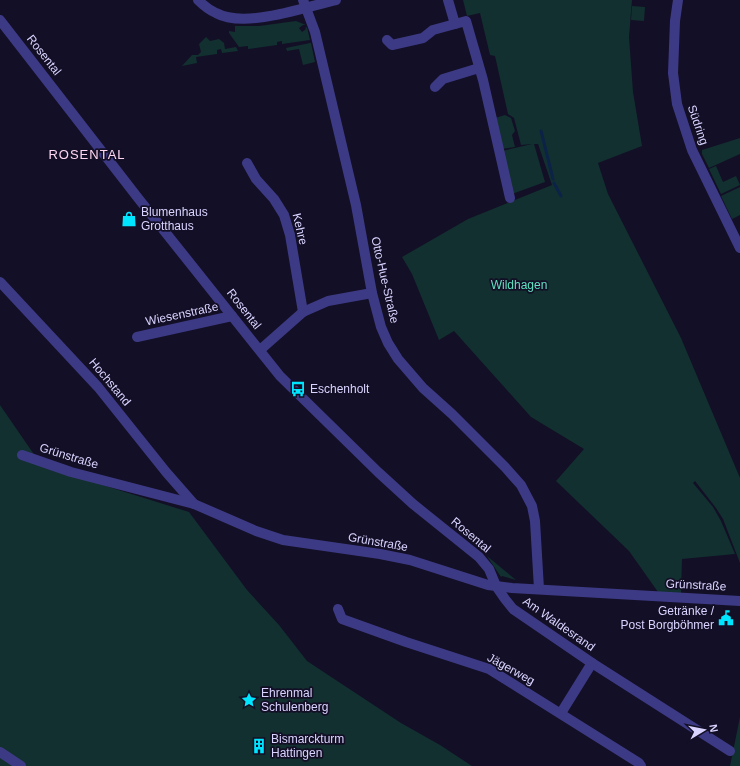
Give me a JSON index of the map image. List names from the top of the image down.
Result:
{
  "streets": {
    "street": [
      "Rosental",
      "Südring",
      "Kehre",
      "Otto-Hue-Straße",
      "Wiesenstraße",
      "Hochstand",
      "Grünstraße",
      "Am Waldesrand",
      "Jägerweg"
    ]
  },
  "crossings": [
    ["Rosental", "Wiesenstraße"],
    ["Rosental", "Grünstraße"],
    ["Rosental", "Am Waldesrand"],
    ["Otto-Hue-Straße", "Grünstraße"],
    ["Hochstand", "Grünstraße"],
    ["Grünstraße", "Am Waldesrand"],
    ["Am Waldesrand", "Jägerweg"]
  ],
  "districts": ["ROSENTAL"],
  "parks": ["Wildhagen"],
  "places": {
    "shop": ["Blumenhaus Grotthaus"],
    "bus stop": ["Eschenholt"],
    "public building": ["Getränke / Post Borgböhmer"],
    "place": ["Ehrenmal Schulenberg"],
    "building": ["Bismarckturm Hattingen"]
  },
  "north": "right"
}
